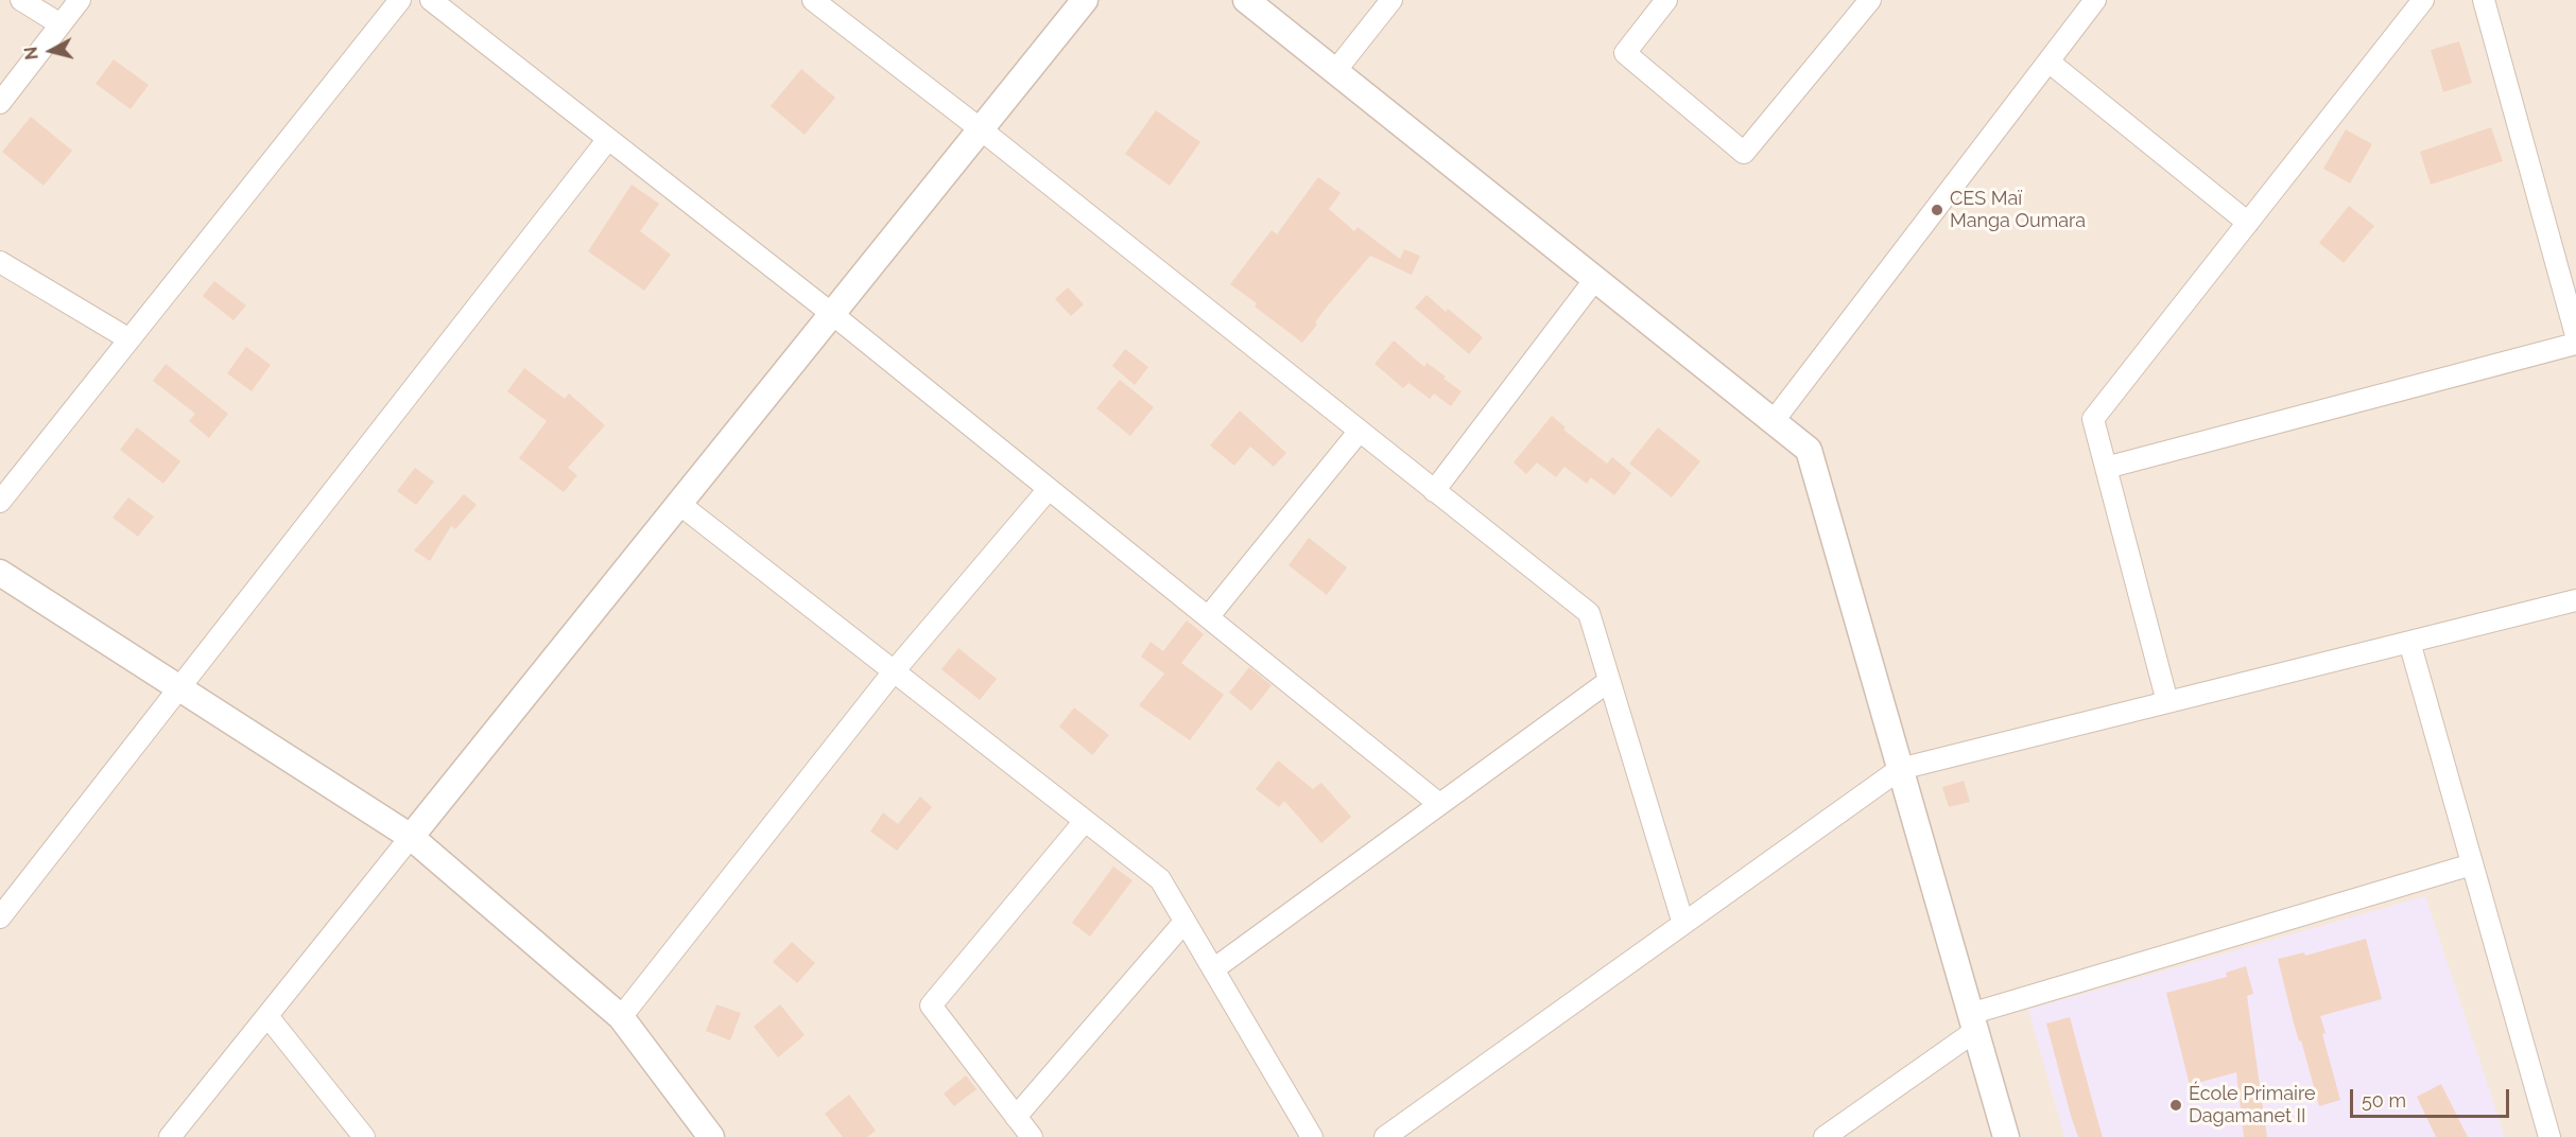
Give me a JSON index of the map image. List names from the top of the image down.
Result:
{
  "places": ["CES Maï Manga Oumara", "École Primaire Dagamanet II"],
  "scale_bar": "50 m",
  "north": "left"
}
